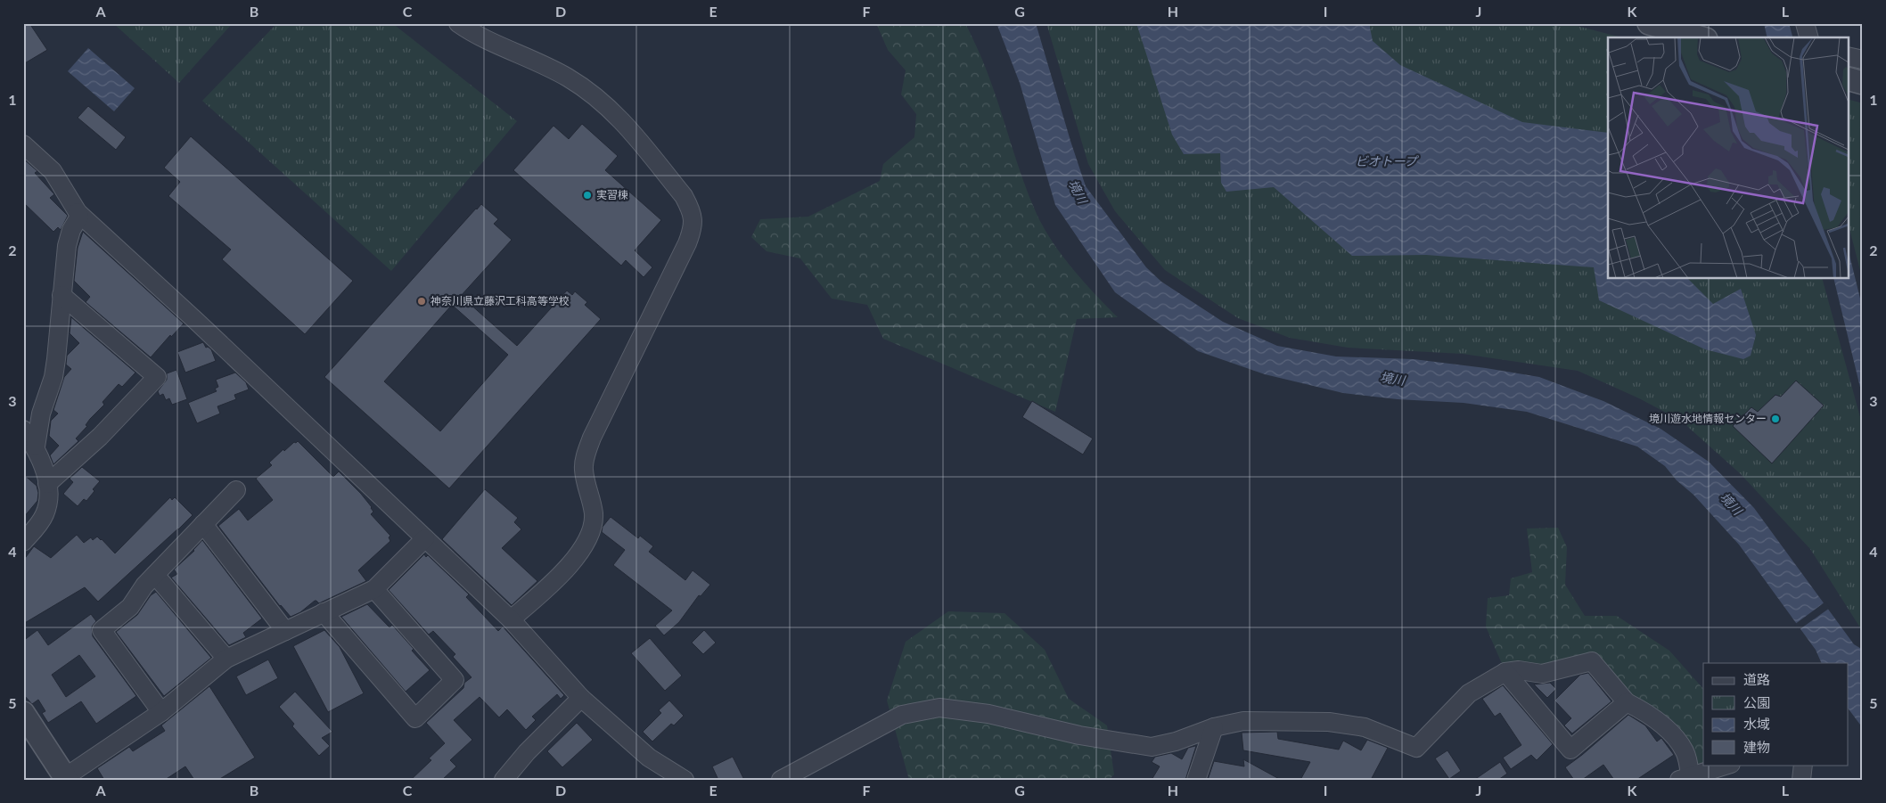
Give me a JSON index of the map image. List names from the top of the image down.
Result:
{
  "water": ["ビオトープ", "境川"],
  "places": ["実習棟", "神奈川県立藤沢工科高等学校", "境川遊水地情報センター"],
  "legend": [
    "道路",
    "公園",
    "水域",
    "建物"
  ],
  "grid": {
    "columns": [
      "A",
      "B",
      "C",
      "D",
      "E",
      "F",
      "G",
      "H",
      "I",
      "J",
      "K",
      "L"
    ],
    "rows": [
      "1",
      "2",
      "3",
      "4",
      "5"
    ]
  }
}
